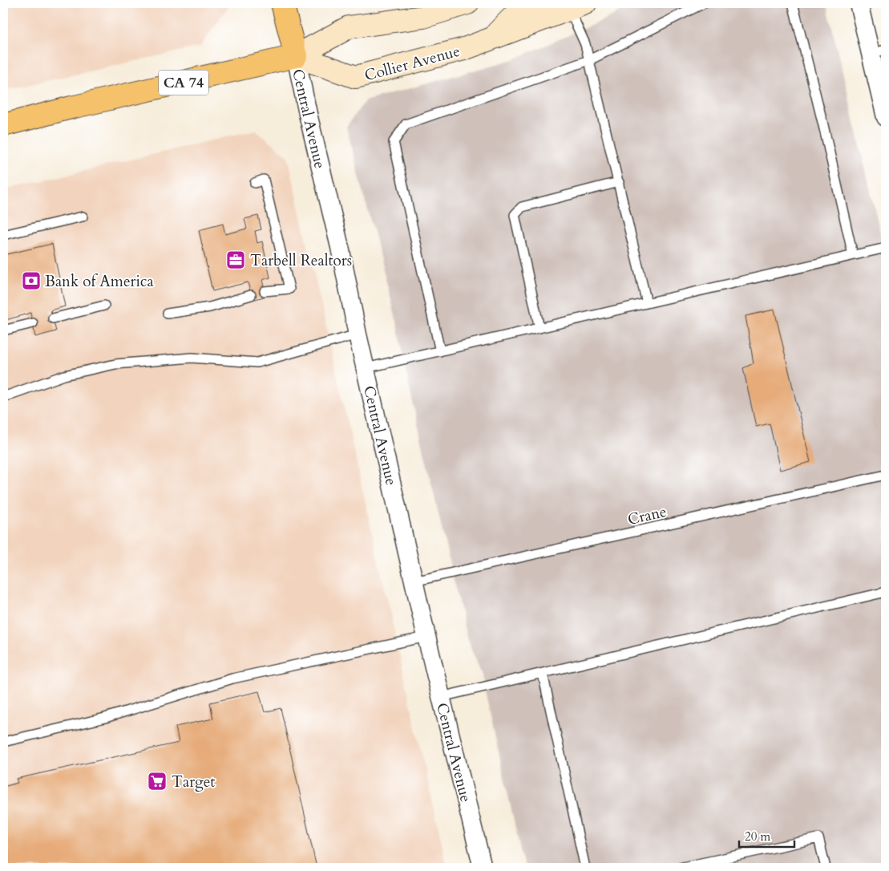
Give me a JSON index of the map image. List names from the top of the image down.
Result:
{
  "streets": {
    "main road": ["Collier Avenue", "CA 74", "Central Avenue"],
    "lane": ["Crane"]
  },
  "crossings": [
    ["Collier Avenue", "CA 74"],
    ["Collier Avenue", "Central Avenue"],
    ["CA 74", "Central Avenue"],
    ["Central Avenue", "Crane"]
  ],
  "places": {
    "office": ["Tarbell Realtors"],
    "bank": ["Bank of America"],
    "supermarket": ["Target"]
  },
  "scale_bar": "20 m"
}
